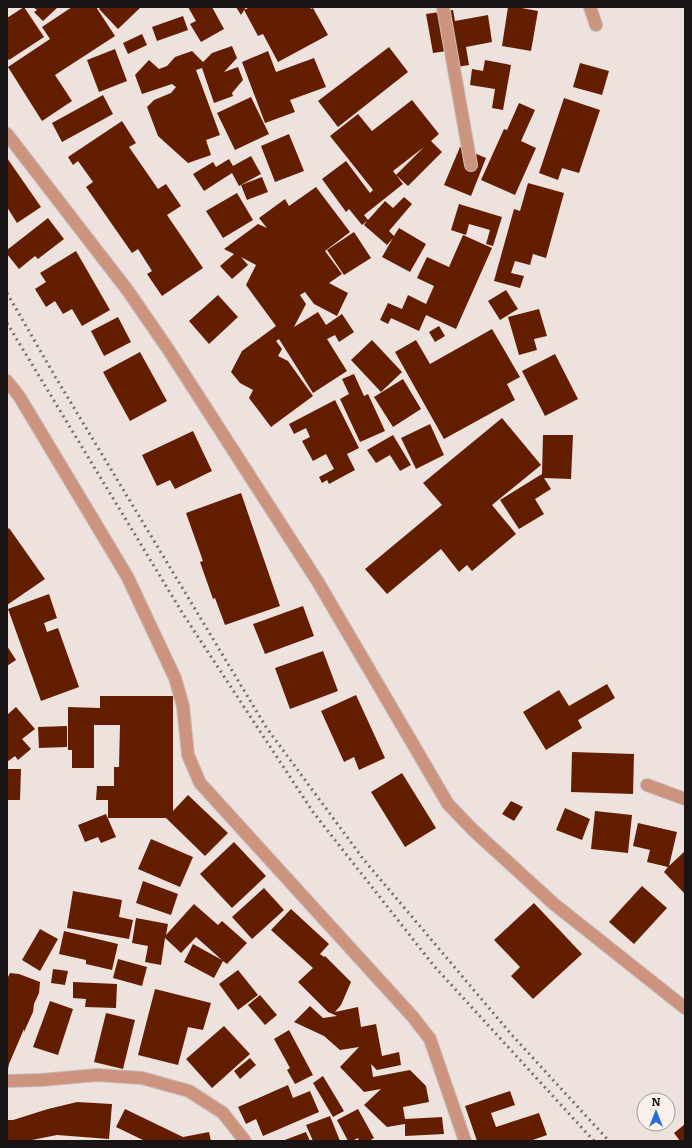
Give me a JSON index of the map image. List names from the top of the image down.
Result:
{
  "north": "top"
}
